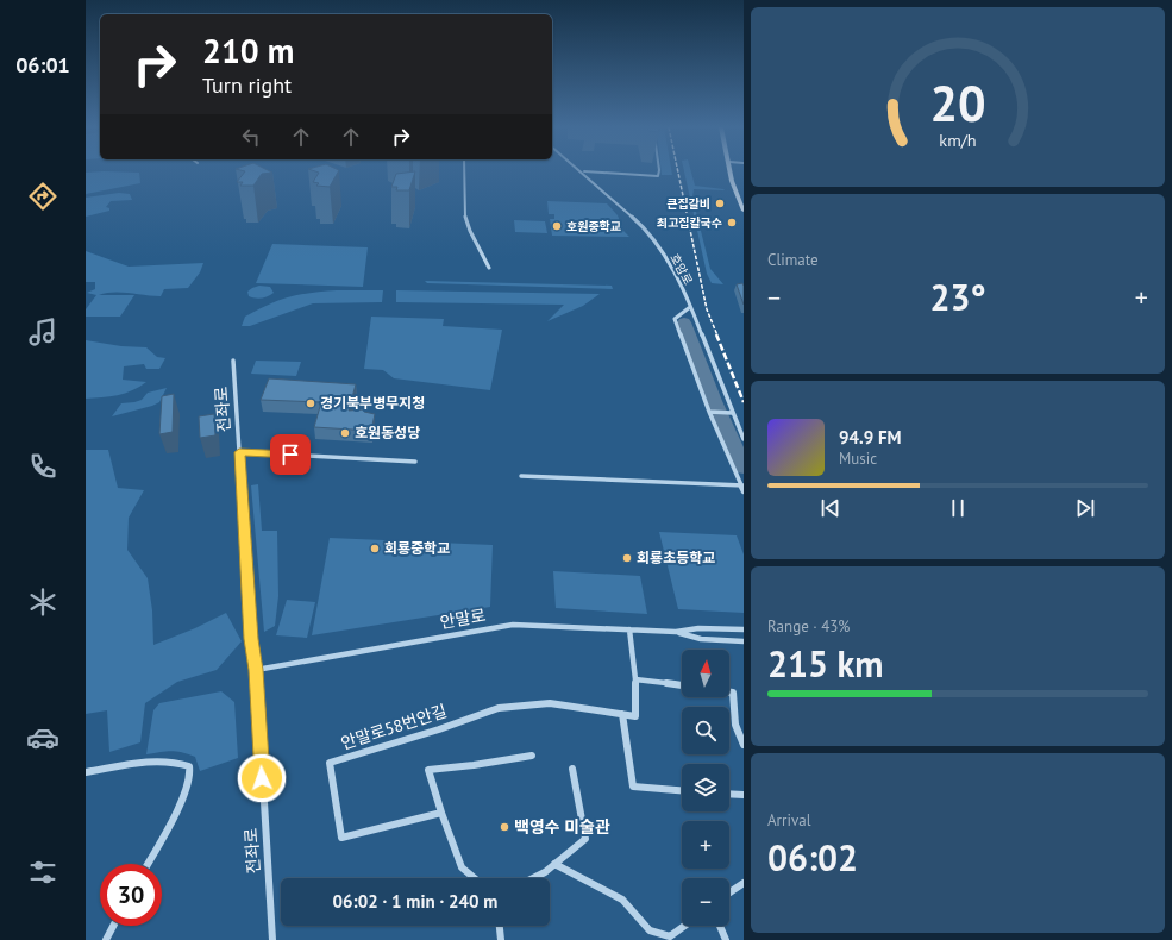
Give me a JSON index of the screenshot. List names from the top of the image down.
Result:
{
  "streets": {
    "street": [
      "호암로",
      "전좌로",
      "안말로",
      "안말로58번안길"
    ]
  },
  "crossings": [
    ["전좌로", "안말로"]
  ],
  "places": [
    "큰집갈비",
    "최고집칼국수",
    "호원중학교",
    "경기북부병무지청",
    "호원동성당",
    "회룡중학교",
    "회룡초등학교",
    "백영수 미술관"
  ],
  "north": "top",
  "page": {
    "tabs": "06:01",
    "turn": ["210 m", "Turn right"],
    "tile": [
      "Climate",
      ["Range · 43%", "215 km"],
      ["Arrival", "06:02"]
    ],
    "heat": ["−", "23°", "+"],
    "song": ["94.9 FM", "Music"],
    "map_buttons": ["+", "−"],
    "limit": "30",
    "trip": "06:02 · 1 min · 240 m",
    "gauge": ["20", "km/h"]
  }
}
